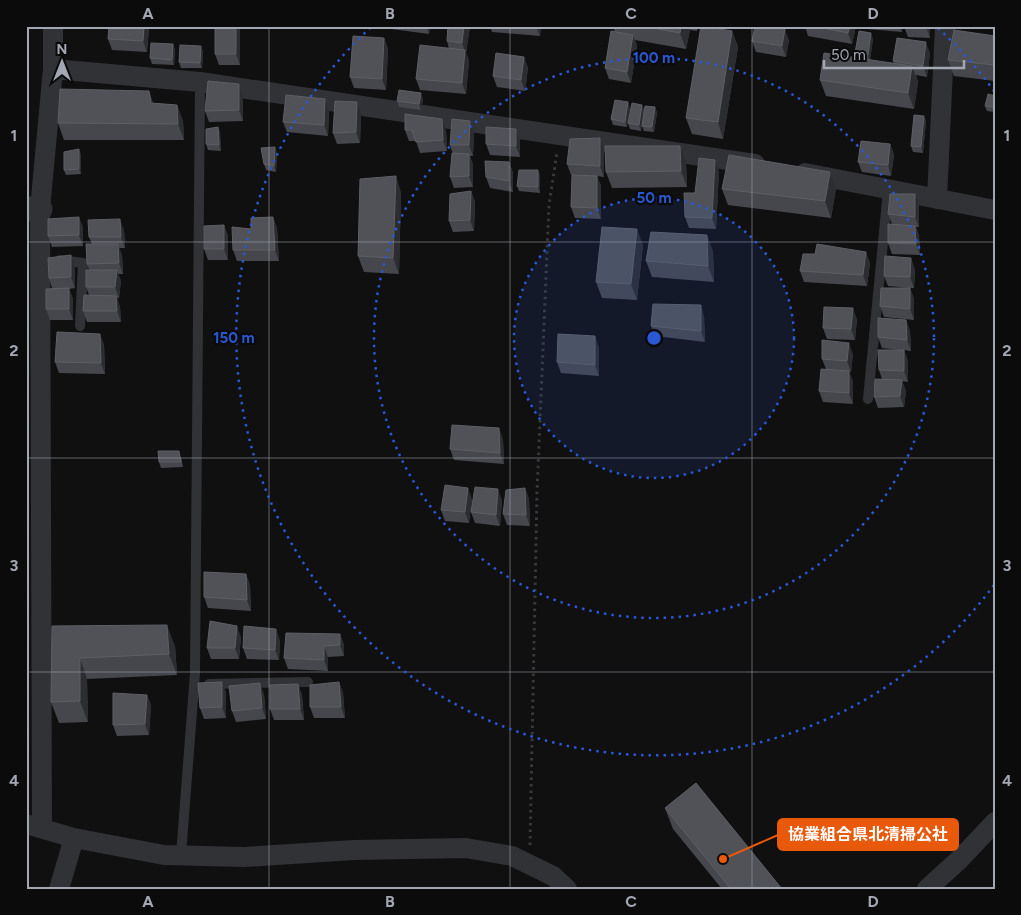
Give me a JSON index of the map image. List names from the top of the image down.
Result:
{
  "places": ["協業組合県北清掃公社"],
  "scale_bar": "50 m",
  "north": "top",
  "grid": {
    "columns": [
      "A",
      "B",
      "C",
      "D"
    ],
    "rows": [
      "1",
      "2",
      "3",
      "4"
    ]
  },
  "rings": ["100 m", "50 m", "150 m"]
}
